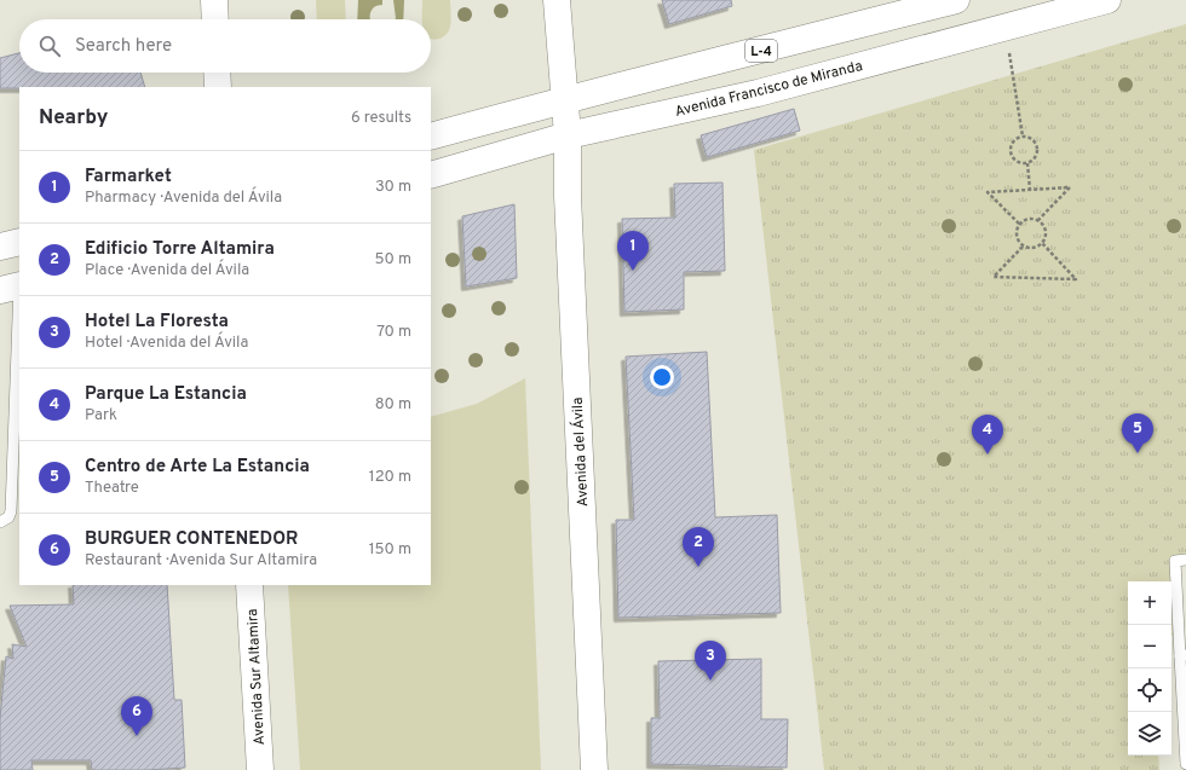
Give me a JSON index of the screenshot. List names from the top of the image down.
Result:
{
  "streets": {
    "main road": [
      "L-4",
      "Avenida Francisco de Miranda",
      "Avenida del Ávila",
      "Avenida Sur Altamira"
    ]
  },
  "crossings": [
    ["L-4", "Avenida del Ávila"],
    ["Avenida Francisco de Miranda", "Avenida del Ávila"]
  ],
  "page": {
    "search": "Search here",
    "heading": ["Nearby", "6 results"],
    "list": [
      {
        "mark": "1",
        "name": "Farmarket",
        "note": "Pharmacy · Avenida del Ávila",
        "value": "30 m"
      },
      {
        "mark": "2",
        "name": "Edificio Torre Altamira",
        "note": "Place · Avenida del Ávila",
        "value": "50 m"
      },
      {
        "mark": "3",
        "name": "Hotel La Floresta",
        "note": "Hotel · Avenida del Ávila",
        "value": "70 m"
      },
      {
        "mark": "4",
        "name": "Parque La Estancia",
        "note": "Park",
        "value": "80 m"
      },
      {
        "mark": "5",
        "name": "Centro de Arte La Estancia",
        "note": "Theatre",
        "value": "120 m"
      },
      {
        "mark": "6",
        "name": "BURGUER CONTENEDOR",
        "note": "Restaurant · Avenida Sur Altamira",
        "value": "150 m"
      }
    ],
    "pins": [
      "1",
      "5",
      "4",
      "2",
      "3",
      "6"
    ],
    "map_buttons": ["+", "−"]
  }
}
